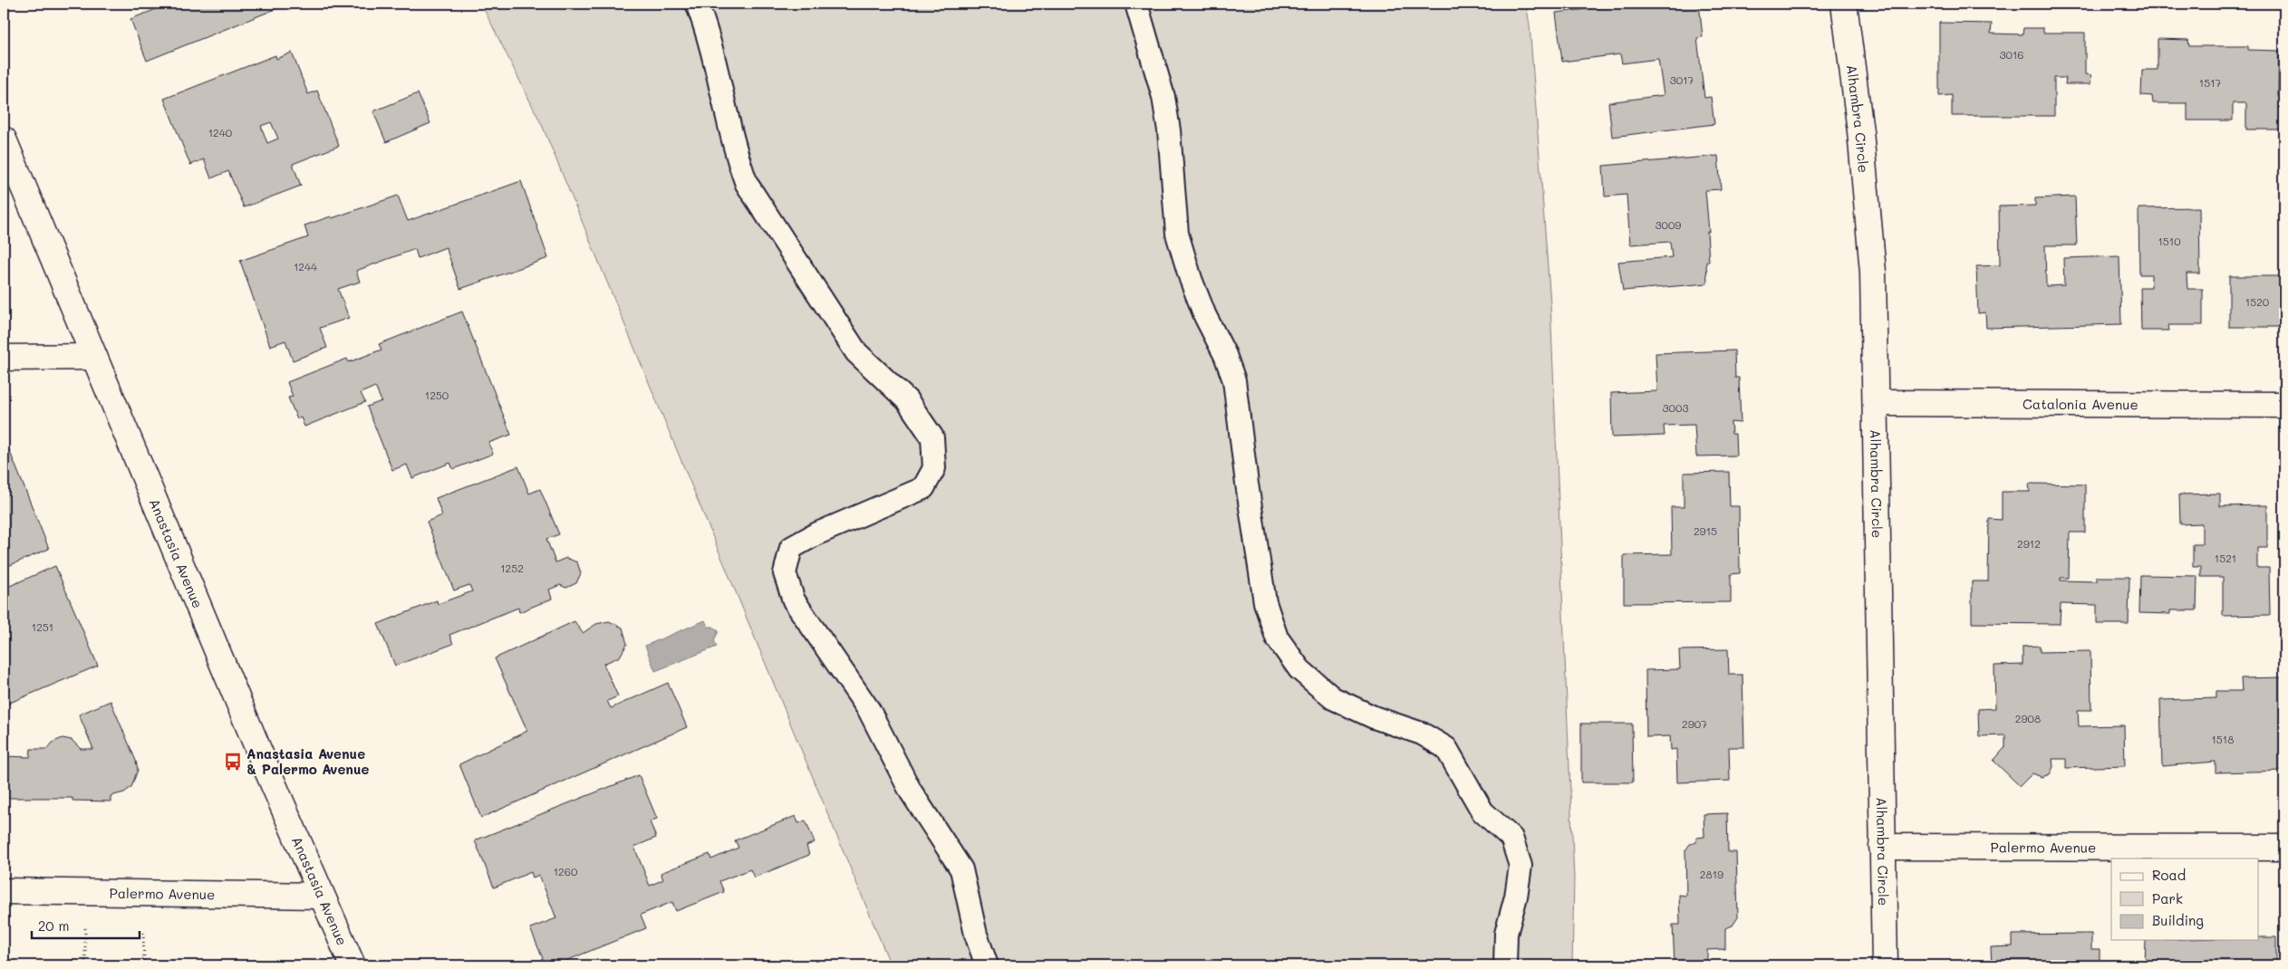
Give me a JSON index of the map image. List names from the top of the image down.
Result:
{
  "streets": {
    "street": [
      "Alhambra Circle",
      "Catalonia Avenue",
      "Anastasia Avenue",
      "Palermo Avenue"
    ]
  },
  "crossings": [
    ["Alhambra Circle", "Catalonia Avenue"],
    ["Alhambra Circle", "Palermo Avenue"],
    ["Anastasia Avenue", "Palermo Avenue"]
  ],
  "places": {
    "bus stop": ["Anastasia Avenue & Palermo Avenue"]
  },
  "house_numbers": [
    "3016",
    "3017",
    "1517",
    "1240",
    "3009",
    "1510",
    "1244",
    "1520",
    "1250",
    "3003",
    "2915",
    "2912",
    "1521",
    "1252",
    "1251",
    "2908",
    "2907",
    "1518",
    "1260",
    "2819"
  ],
  "legend": ["Road", "Park", "Building"],
  "scale_bar": "20 m"
}
